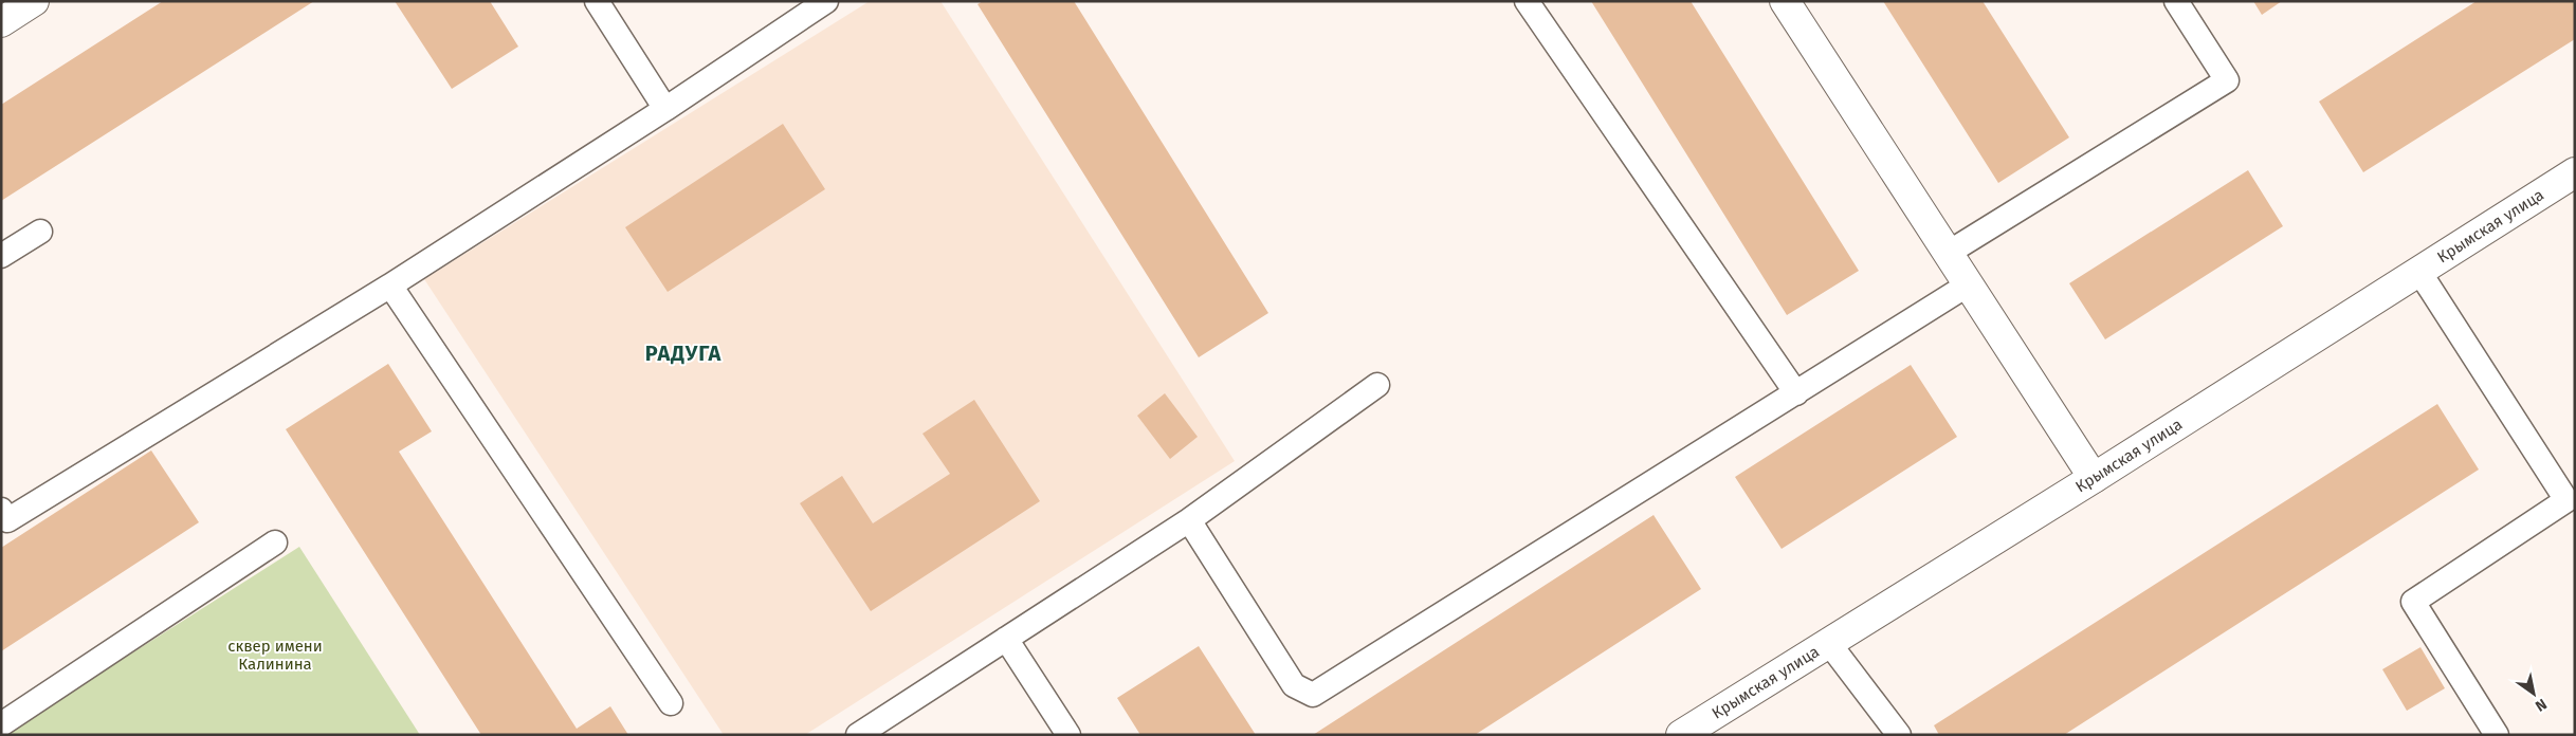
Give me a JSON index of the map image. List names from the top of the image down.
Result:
{
  "streets": {
    "main road": ["Крымская улица"]
  },
  "districts": ["РАДУГА"],
  "parks": ["сквер имени Калинина"],
  "north": "bottom right"
}
